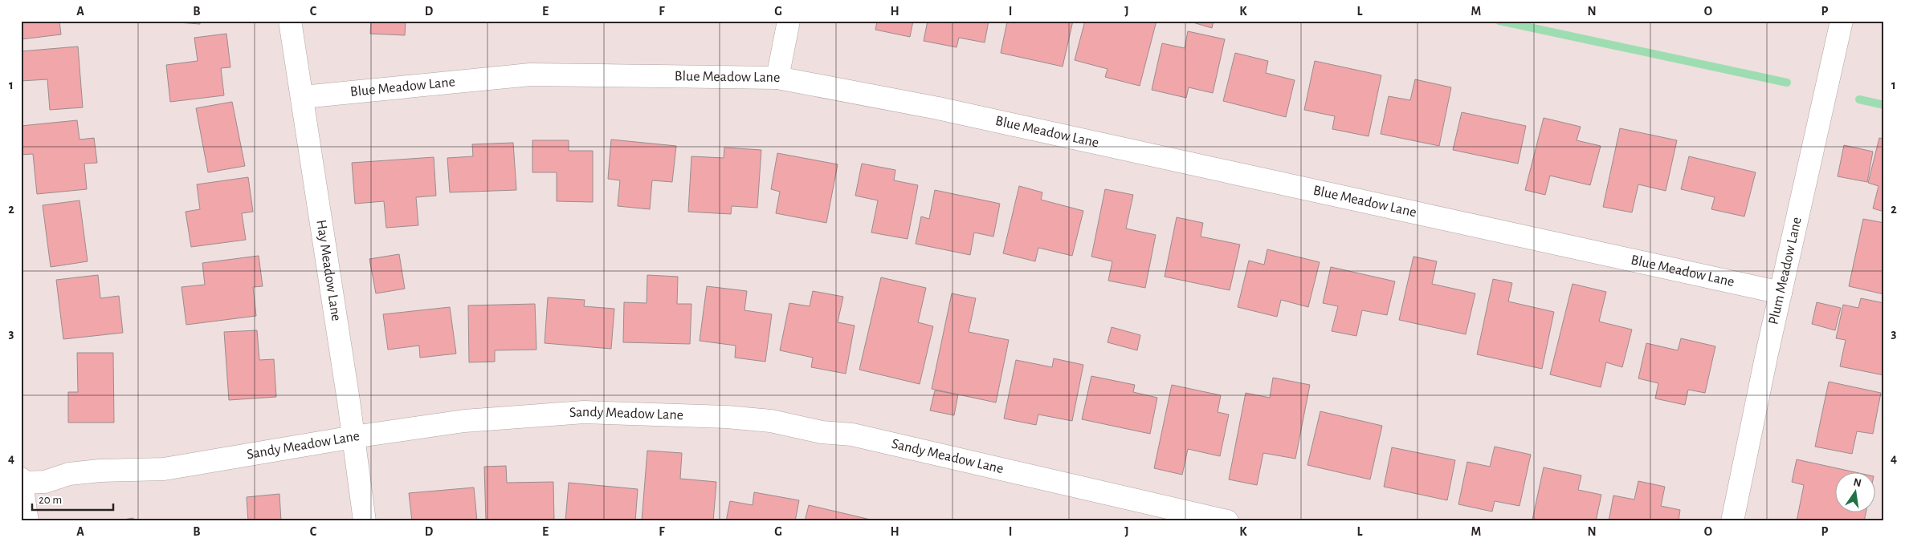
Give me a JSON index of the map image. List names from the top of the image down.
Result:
{
  "streets": {
    "street": [
      "Blue Meadow Lane",
      "Hay Meadow Lane",
      "Plum Meadow Lane",
      "Sandy Meadow Lane"
    ]
  },
  "crossings": [
    ["Blue Meadow Lane", "Hay Meadow Lane"],
    ["Blue Meadow Lane", "Plum Meadow Lane"],
    ["Hay Meadow Lane", "Sandy Meadow Lane"]
  ],
  "scale_bar": "20 m",
  "north": "top",
  "grid": {
    "columns": [
      "A",
      "B",
      "C",
      "D",
      "E",
      "F",
      "G",
      "H",
      "I",
      "J",
      "K",
      "L",
      "M",
      "N",
      "O",
      "P"
    ],
    "rows": [
      "1",
      "2",
      "3",
      "4"
    ]
  }
}
